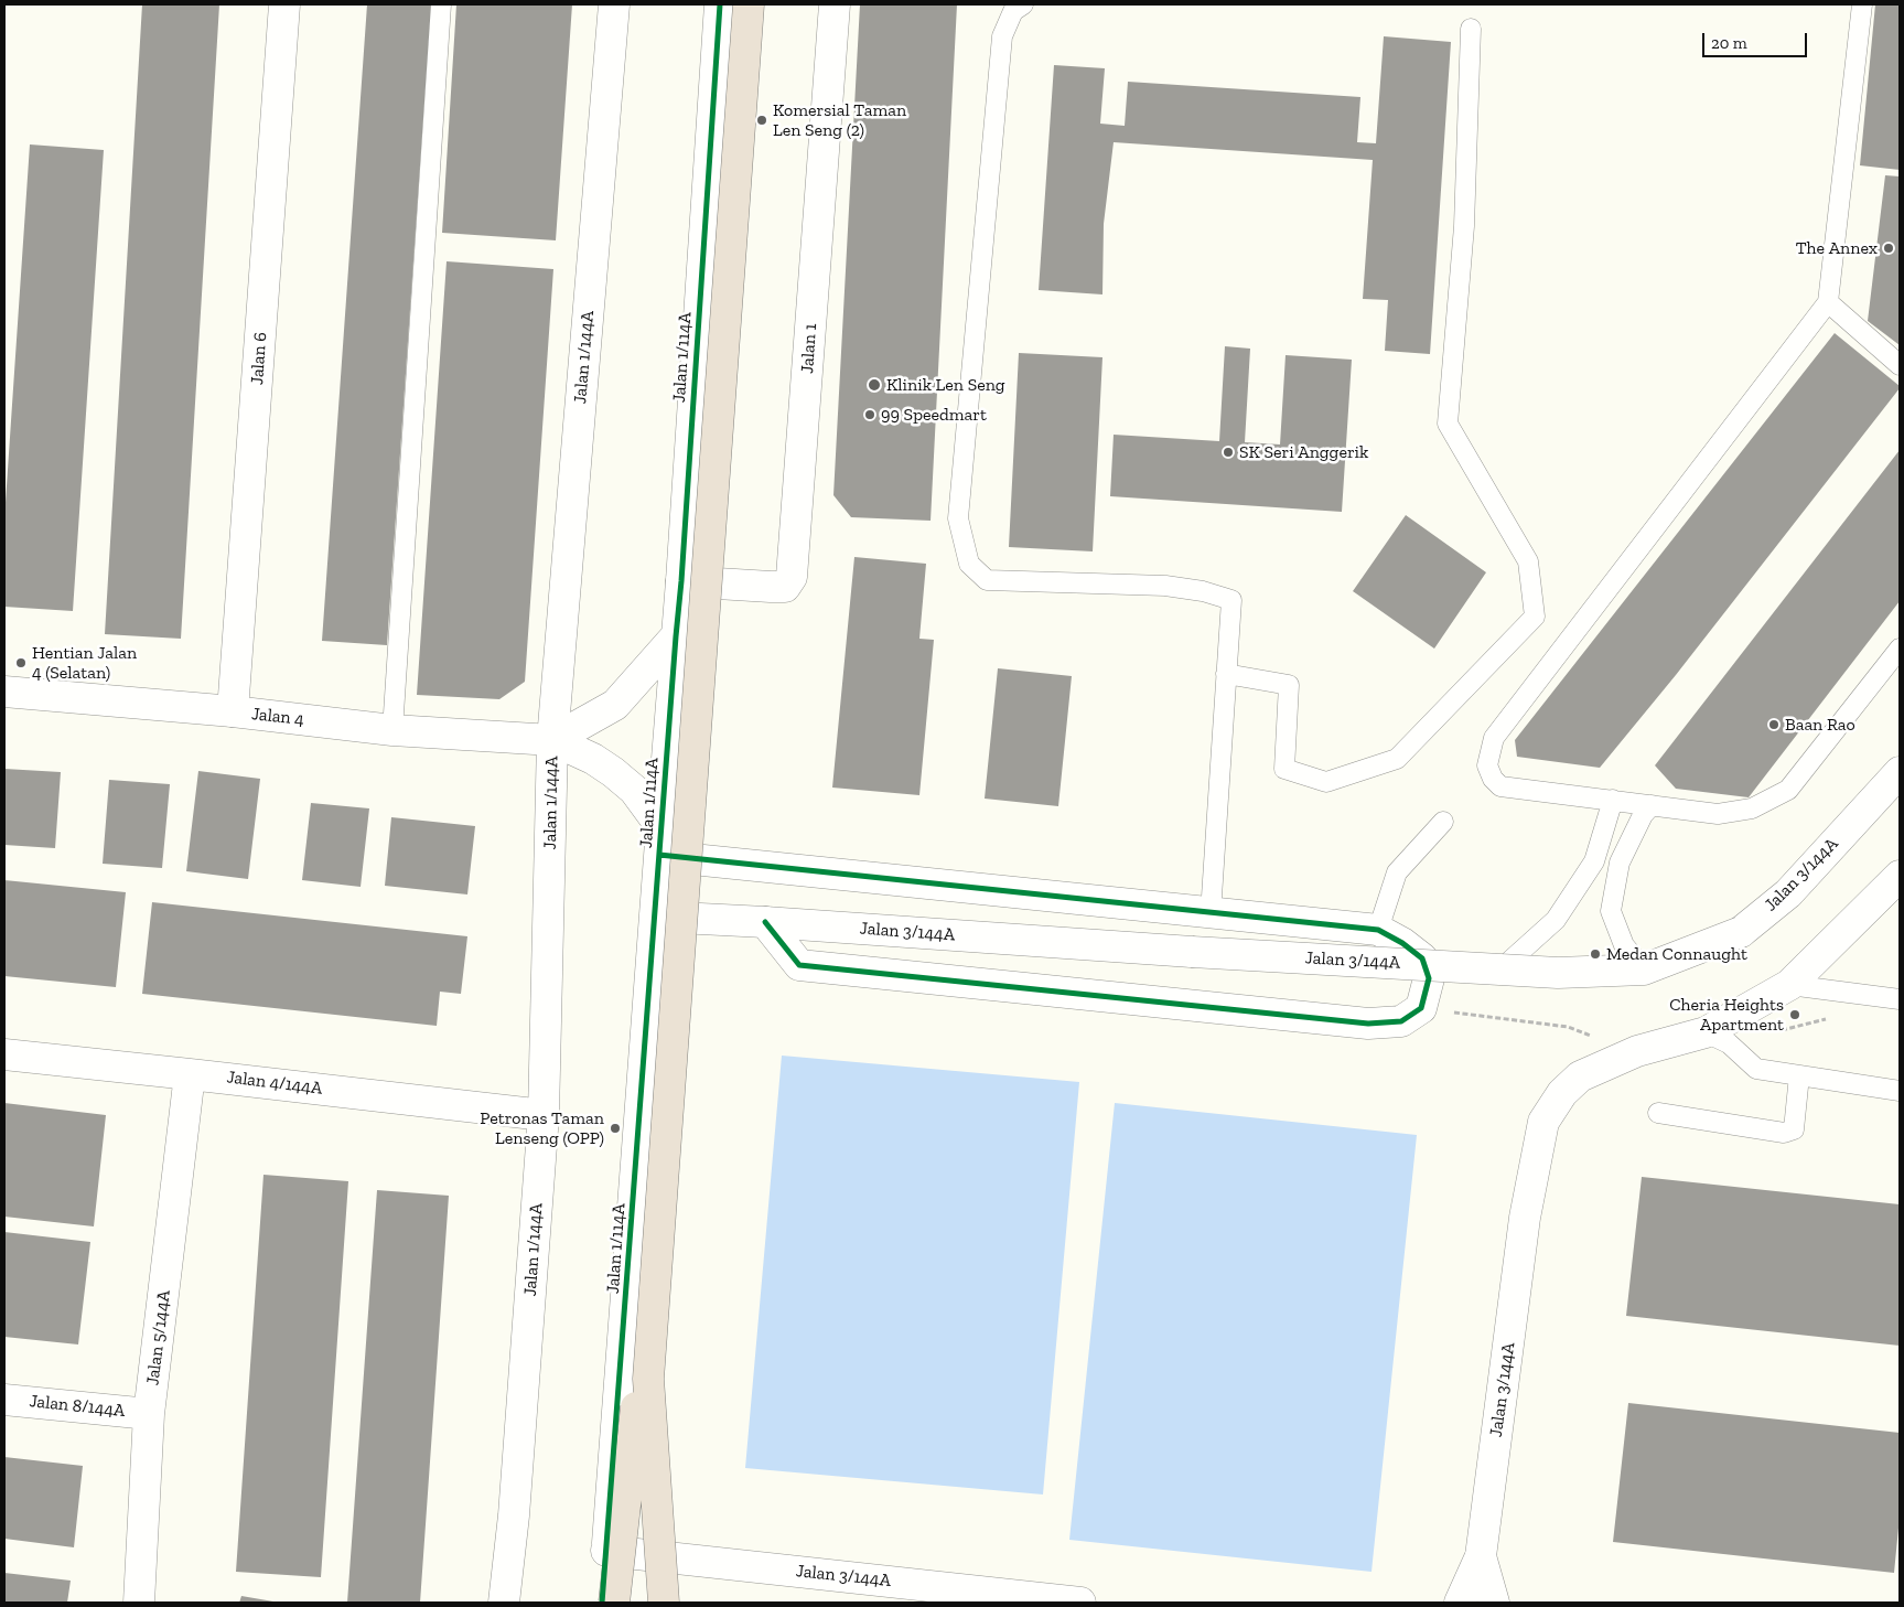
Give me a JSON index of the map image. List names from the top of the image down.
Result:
{
  "streets": {
    "street": [
      "Jalan 1",
      "Jalan 1/144A",
      "Jalan 1/114A",
      "Jalan 6",
      "Jalan 4",
      "Jalan 3/144A",
      "Jalan 4/144A",
      "Jalan 5/144A",
      "Jalan 8/144A"
    ]
  },
  "crossings": [
    ["Jalan 1", "Jalan 1/114A"],
    ["Jalan 1/144A", "Jalan 4"],
    ["Jalan 1/144A", "Jalan 4/144A"],
    ["Jalan 1/114A", "Jalan 3/144A"],
    ["Jalan 6", "Jalan 4"],
    ["Jalan 4/144A", "Jalan 5/144A"],
    ["Jalan 5/144A", "Jalan 8/144A"]
  ],
  "places": [
    "Komersial Taman Len Seng (2)",
    "The Annex",
    "Klinik Len Seng",
    "99 Speedmart",
    "SK Seri Anggerik",
    "Hentian Jalan 4 (Selatan)",
    "Baan Rao",
    "Medan Connaught",
    "Cheria Heights Apartment",
    "Petronas Taman Lenseng (OPP)"
  ],
  "scale_bar": "20 m"
}
